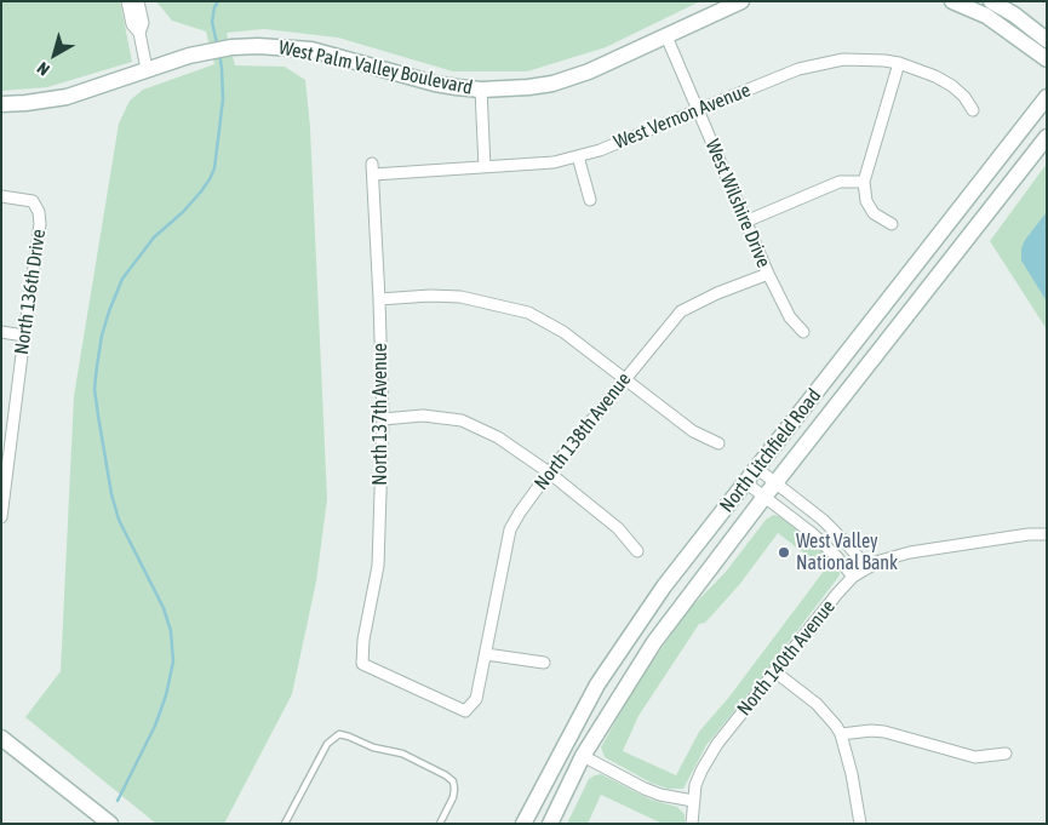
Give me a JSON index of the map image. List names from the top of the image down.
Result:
{
  "streets": {
    "main road": ["West Palm Valley Boulevard", "North Litchfield Road"],
    "street": [
      "West Vernon Avenue",
      "West Wilshire Drive",
      "North 136th Drive",
      "North 137th Avenue",
      "North 138th Avenue",
      "North 140th Avenue"
    ]
  },
  "crossings": [
    ["West Palm Valley Boulevard", "West Wilshire Drive"],
    ["West Vernon Avenue", "West Wilshire Drive"],
    ["West Vernon Avenue", "North 137th Avenue"],
    ["West Wilshire Drive", "North 138th Avenue"],
    ["North 137th Avenue", "North 138th Avenue"]
  ],
  "places": ["West Valley National Bank"],
  "north": "bottom left"
}
